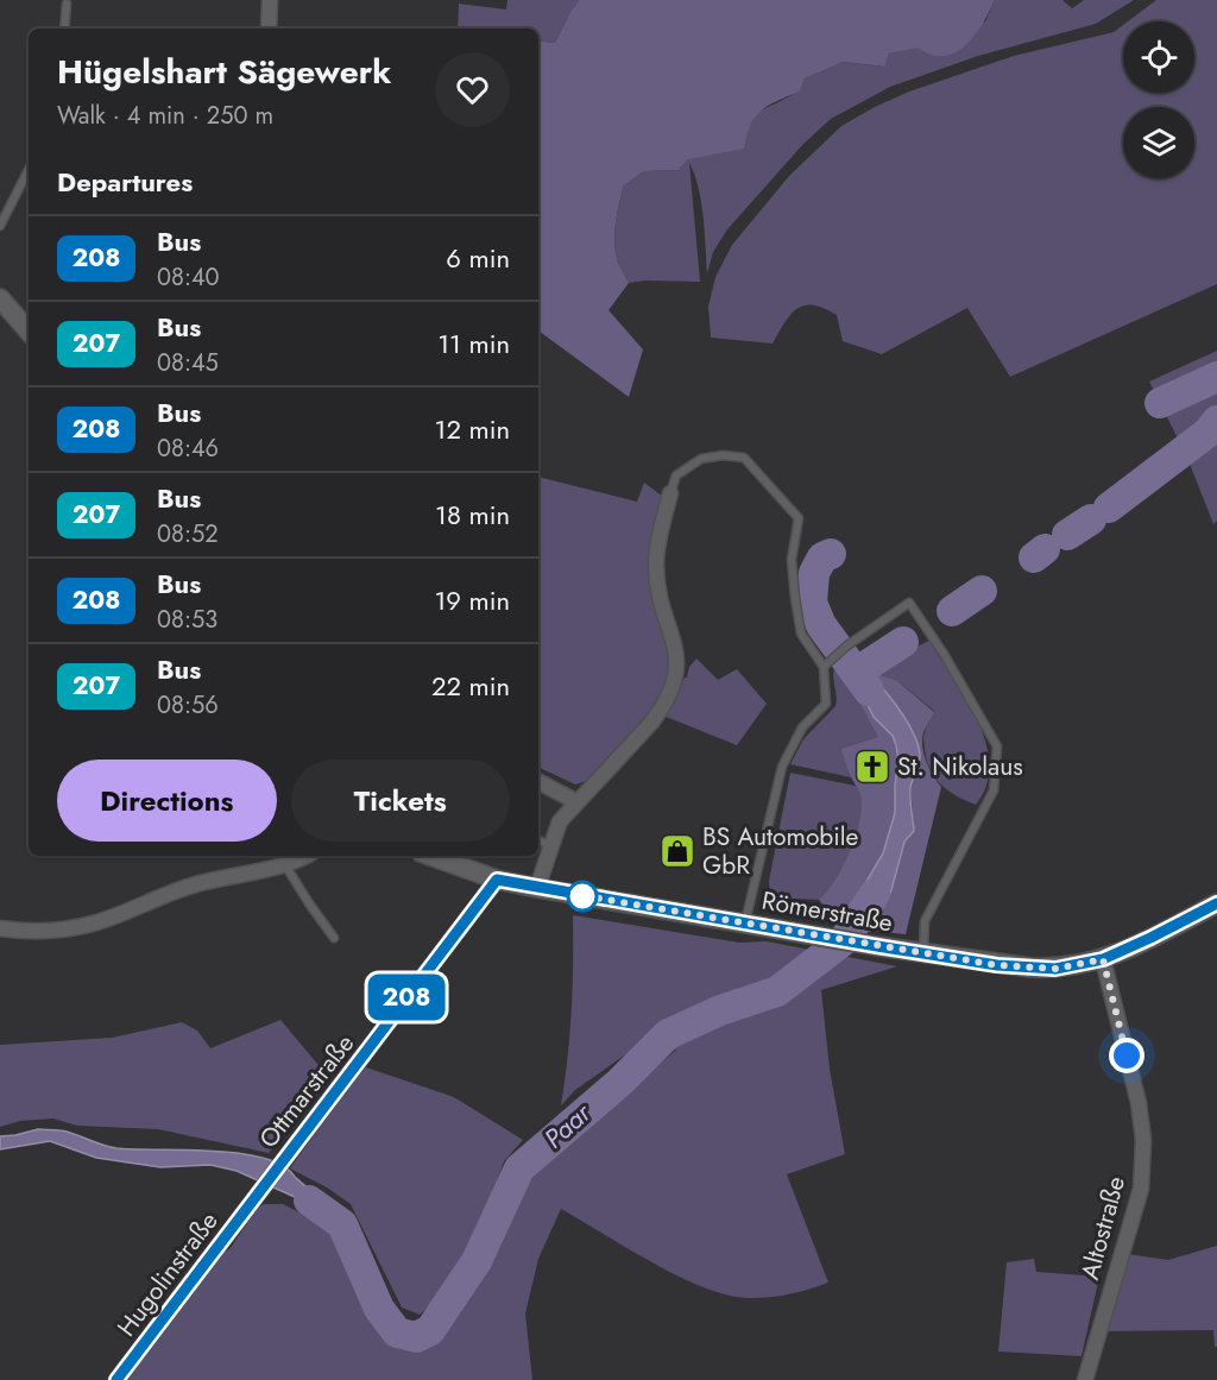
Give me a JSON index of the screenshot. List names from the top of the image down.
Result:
{
  "streets": {
    "main road": ["Römerstraße"],
    "street": ["Ottmarstraße", "Altostraße", "Hugolinstraße"]
  },
  "crossings": [
    ["Römerstraße", "Ottmarstraße"],
    ["Römerstraße", "Altostraße"],
    ["Ottmarstraße", "Hugolinstraße"]
  ],
  "water": ["Paar"],
  "places": {
    "church": ["St. Nikolaus"],
    "shop": ["BS Automobile GbR"]
  },
  "lines": ["bus line 208"],
  "page": {
    "on_map": "208",
    "heading": [
      ["Hügelshart Sägewerk", "Walk · 4 min · 250 m"],
      "Departures"
    ],
    "list": [
      {
        "mark": "208",
        "name": "Bus",
        "note": "08:40",
        "value": "6 min"
      },
      {
        "mark": "207",
        "name": "Bus",
        "note": "08:45",
        "value": "11 min"
      },
      {
        "mark": "208",
        "name": "Bus",
        "note": "08:46",
        "value": "12 min"
      },
      {
        "mark": "207",
        "name": "Bus",
        "note": "08:52",
        "value": "18 min"
      },
      {
        "mark": "208",
        "name": "Bus",
        "note": "08:53",
        "value": "19 min"
      },
      {
        "mark": "207",
        "name": "Bus",
        "note": "08:56",
        "value": "22 min"
      }
    ],
    "buttons": ["Directions", "Tickets"]
  }
}
